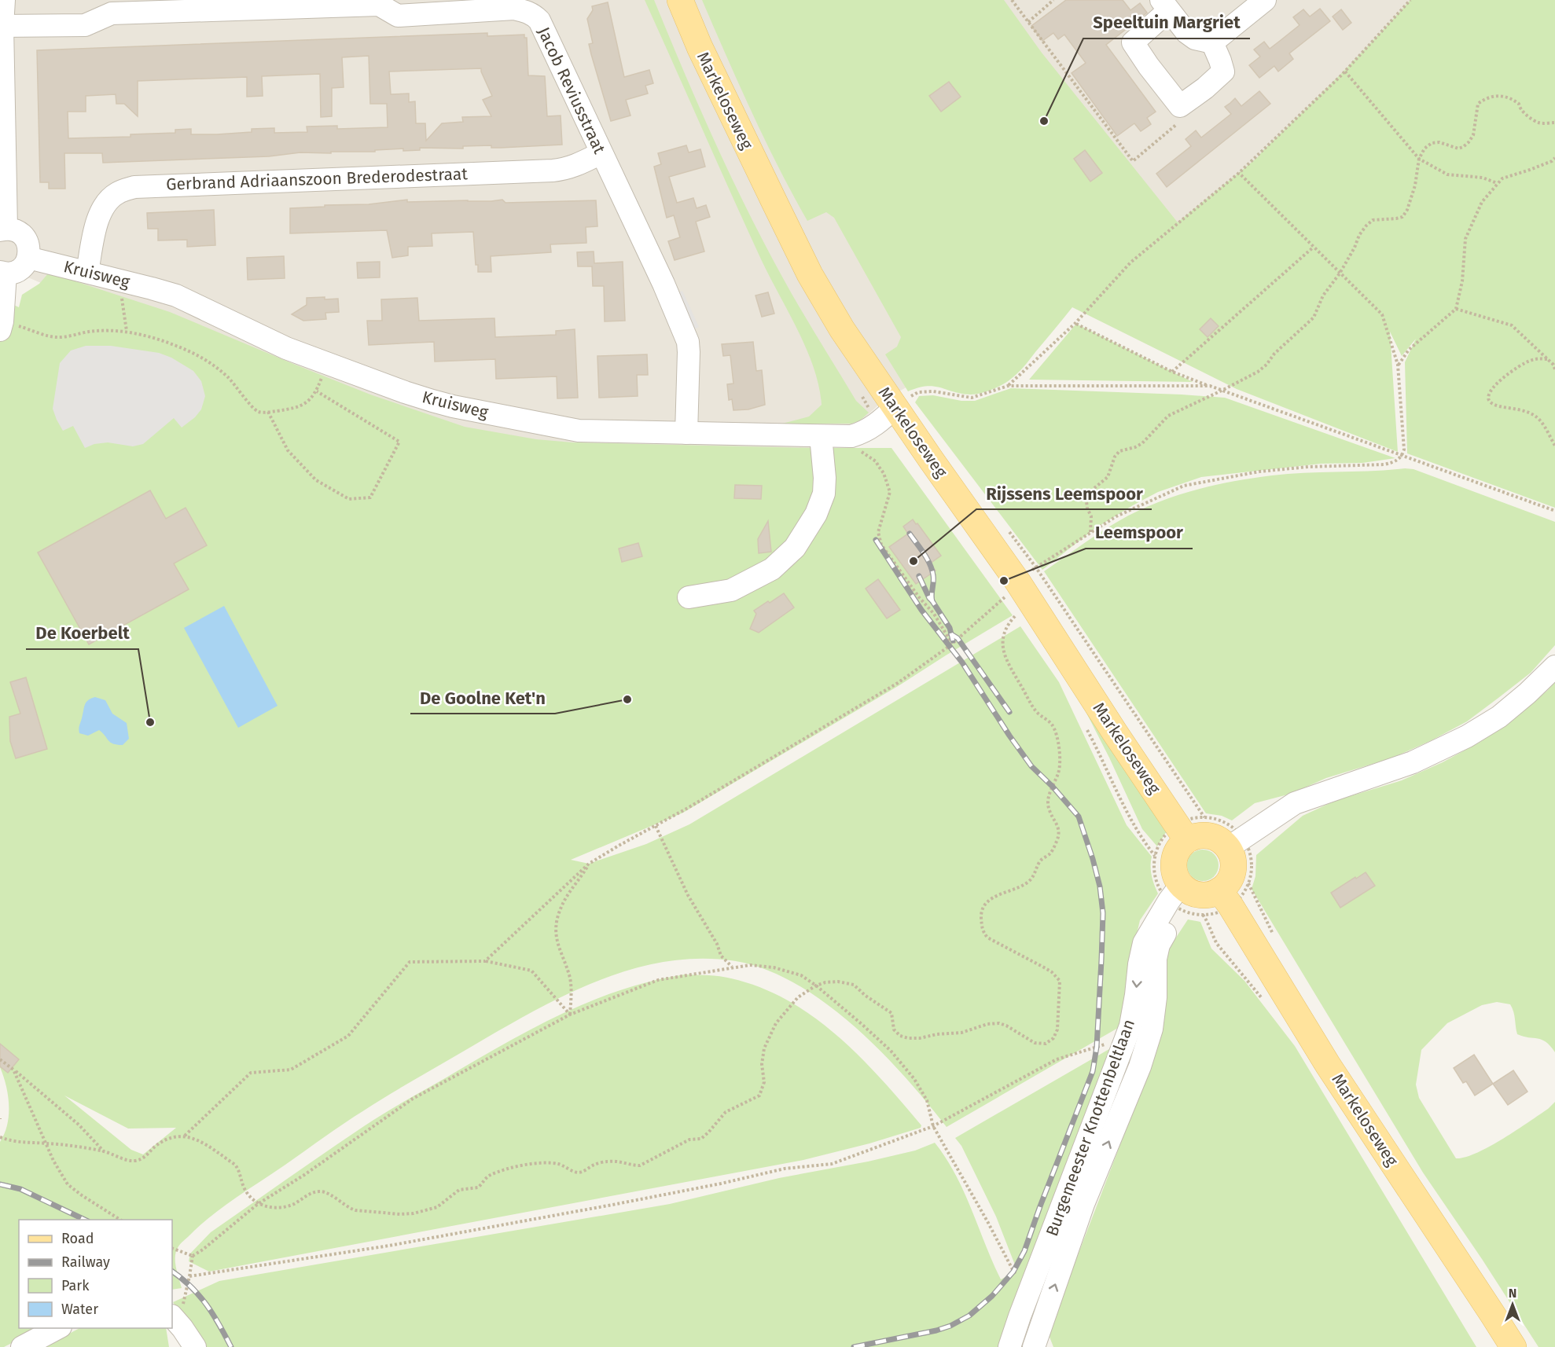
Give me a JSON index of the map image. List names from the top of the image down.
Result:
{
  "streets": {
    "main road": ["Markeloseweg"],
    "street": [
      "Jacob Reviusstraat",
      "Gerbrand Adriaanszoon Brederodestraat",
      "Kruisweg",
      "Burgemeester Knottenbeltlaan"
    ]
  },
  "crossings": [
    ["Jacob Reviusstraat", "Gerbrand Adriaanszoon Brederodestraat"],
    ["Jacob Reviusstraat", "Kruisweg"],
    ["Markeloseweg", "Kruisweg"],
    ["Markeloseweg", "Burgemeester Knottenbeltlaan"],
    ["Gerbrand Adriaanszoon Brederodestraat", "Kruisweg"]
  ],
  "places": [
    "Speeltuin Margriet",
    "Rijssens Leemspoor",
    "Leemspoor",
    "De Goolne Ket'n",
    "De Koerbelt"
  ],
  "legend": [
    "Road",
    "Railway",
    "Park",
    "Water"
  ],
  "north": "top"
}
